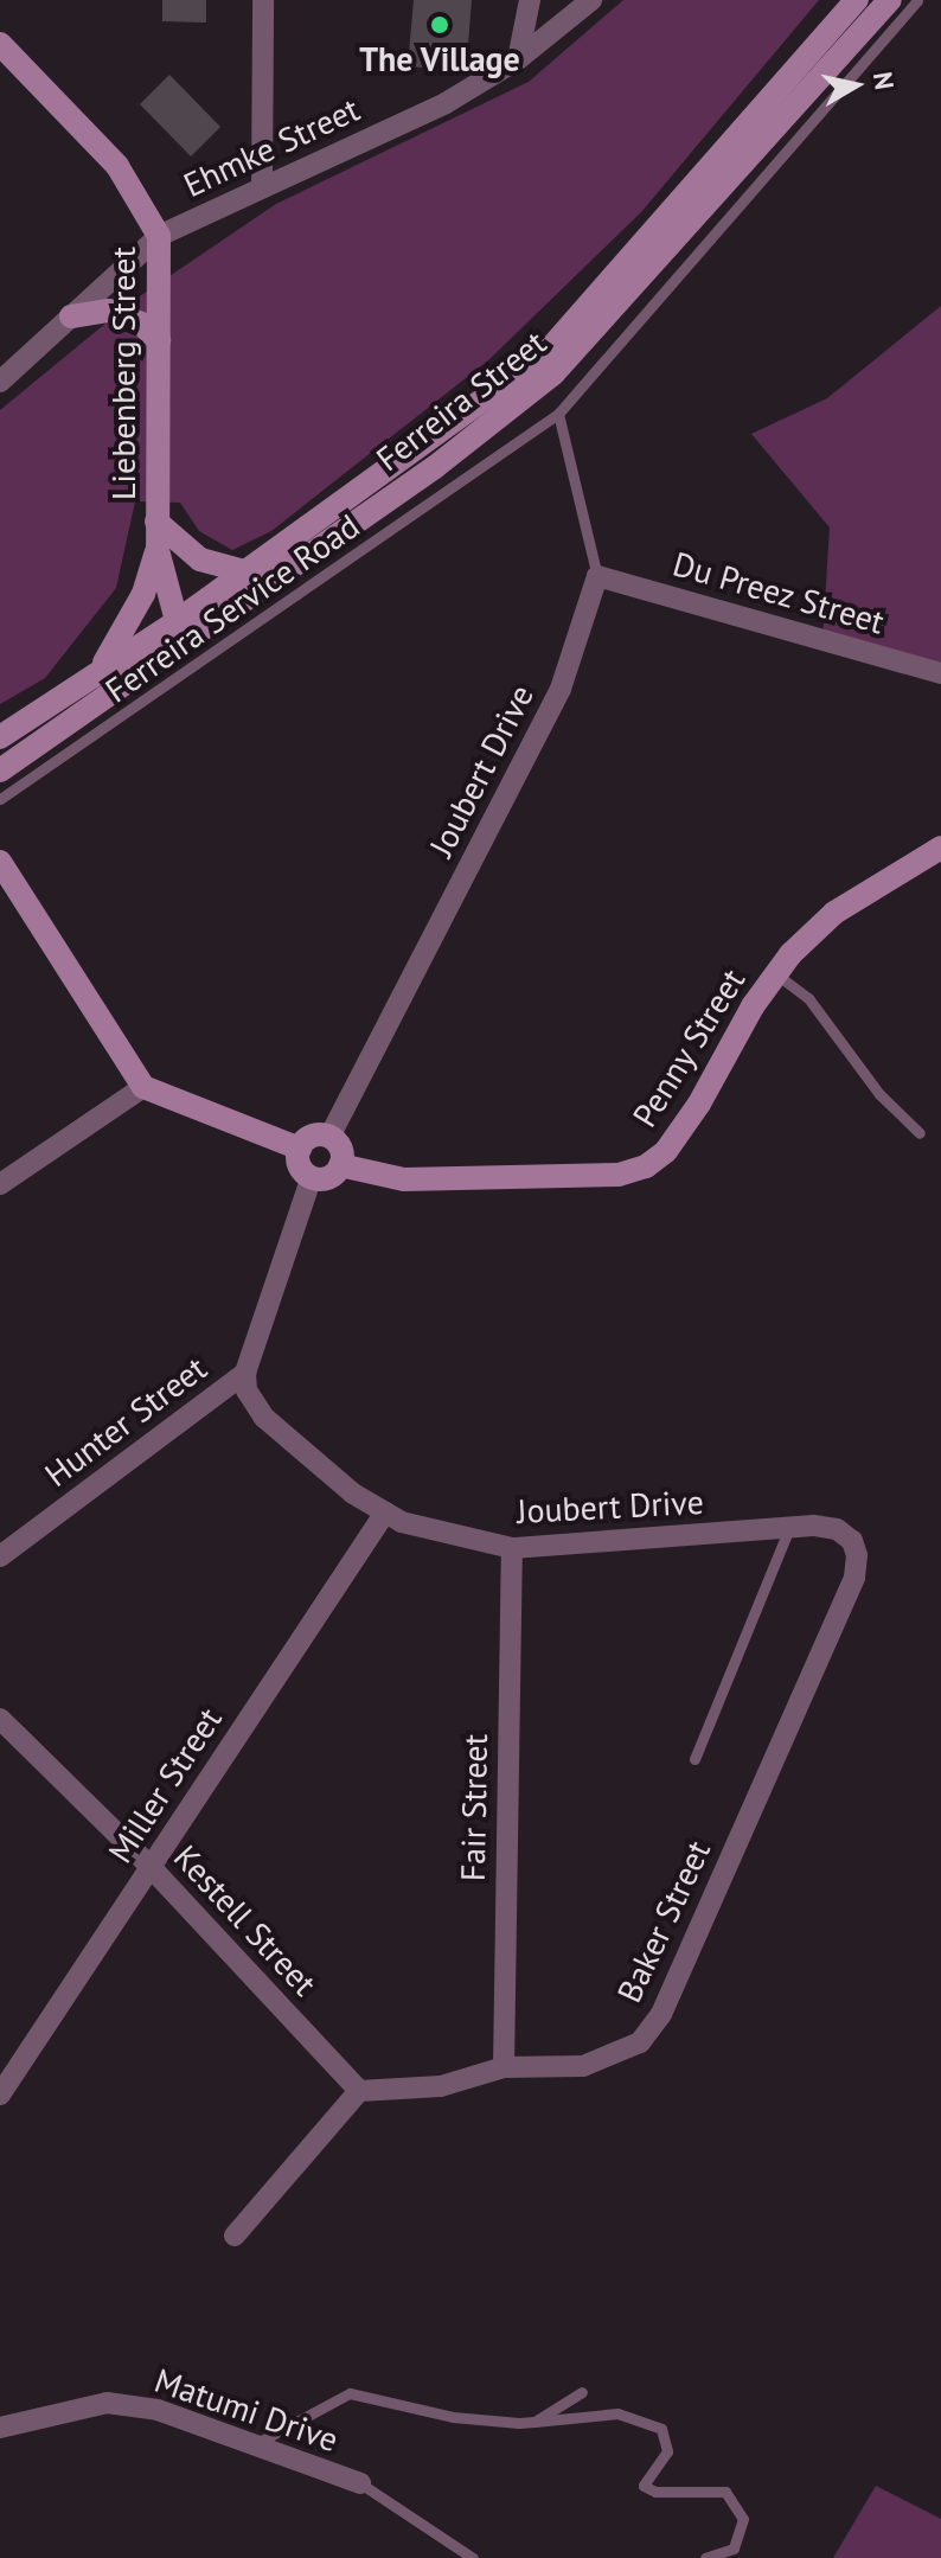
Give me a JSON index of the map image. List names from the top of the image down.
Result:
{
  "streets": {
    "main road": ["Liebenberg Street", "Ferreira Street", "Penny Street"],
    "street": [
      "Ehmke Street",
      "Du Preez Street",
      "Joubert Drive",
      "Hunter Street",
      "Miller Street",
      "Fair Street",
      "Kestell Street",
      "Baker Street",
      "Matumi Drive"
    ],
    "lane": ["Ferreira Service Road"]
  },
  "crossings": [
    ["Ehmke Street", "Liebenberg Street"],
    ["Liebenberg Street", "Ferreira Street"],
    ["Du Preez Street", "Joubert Drive"],
    ["Joubert Drive", "Penny Street"],
    ["Joubert Drive", "Hunter Street"],
    ["Joubert Drive", "Miller Street"],
    ["Joubert Drive", "Fair Street"],
    ["Joubert Drive", "Baker Street"],
    ["Miller Street", "Kestell Street"],
    ["Fair Street", "Baker Street"],
    ["Kestell Street", "Baker Street"]
  ],
  "places": ["The Village"],
  "north": "right"
}
